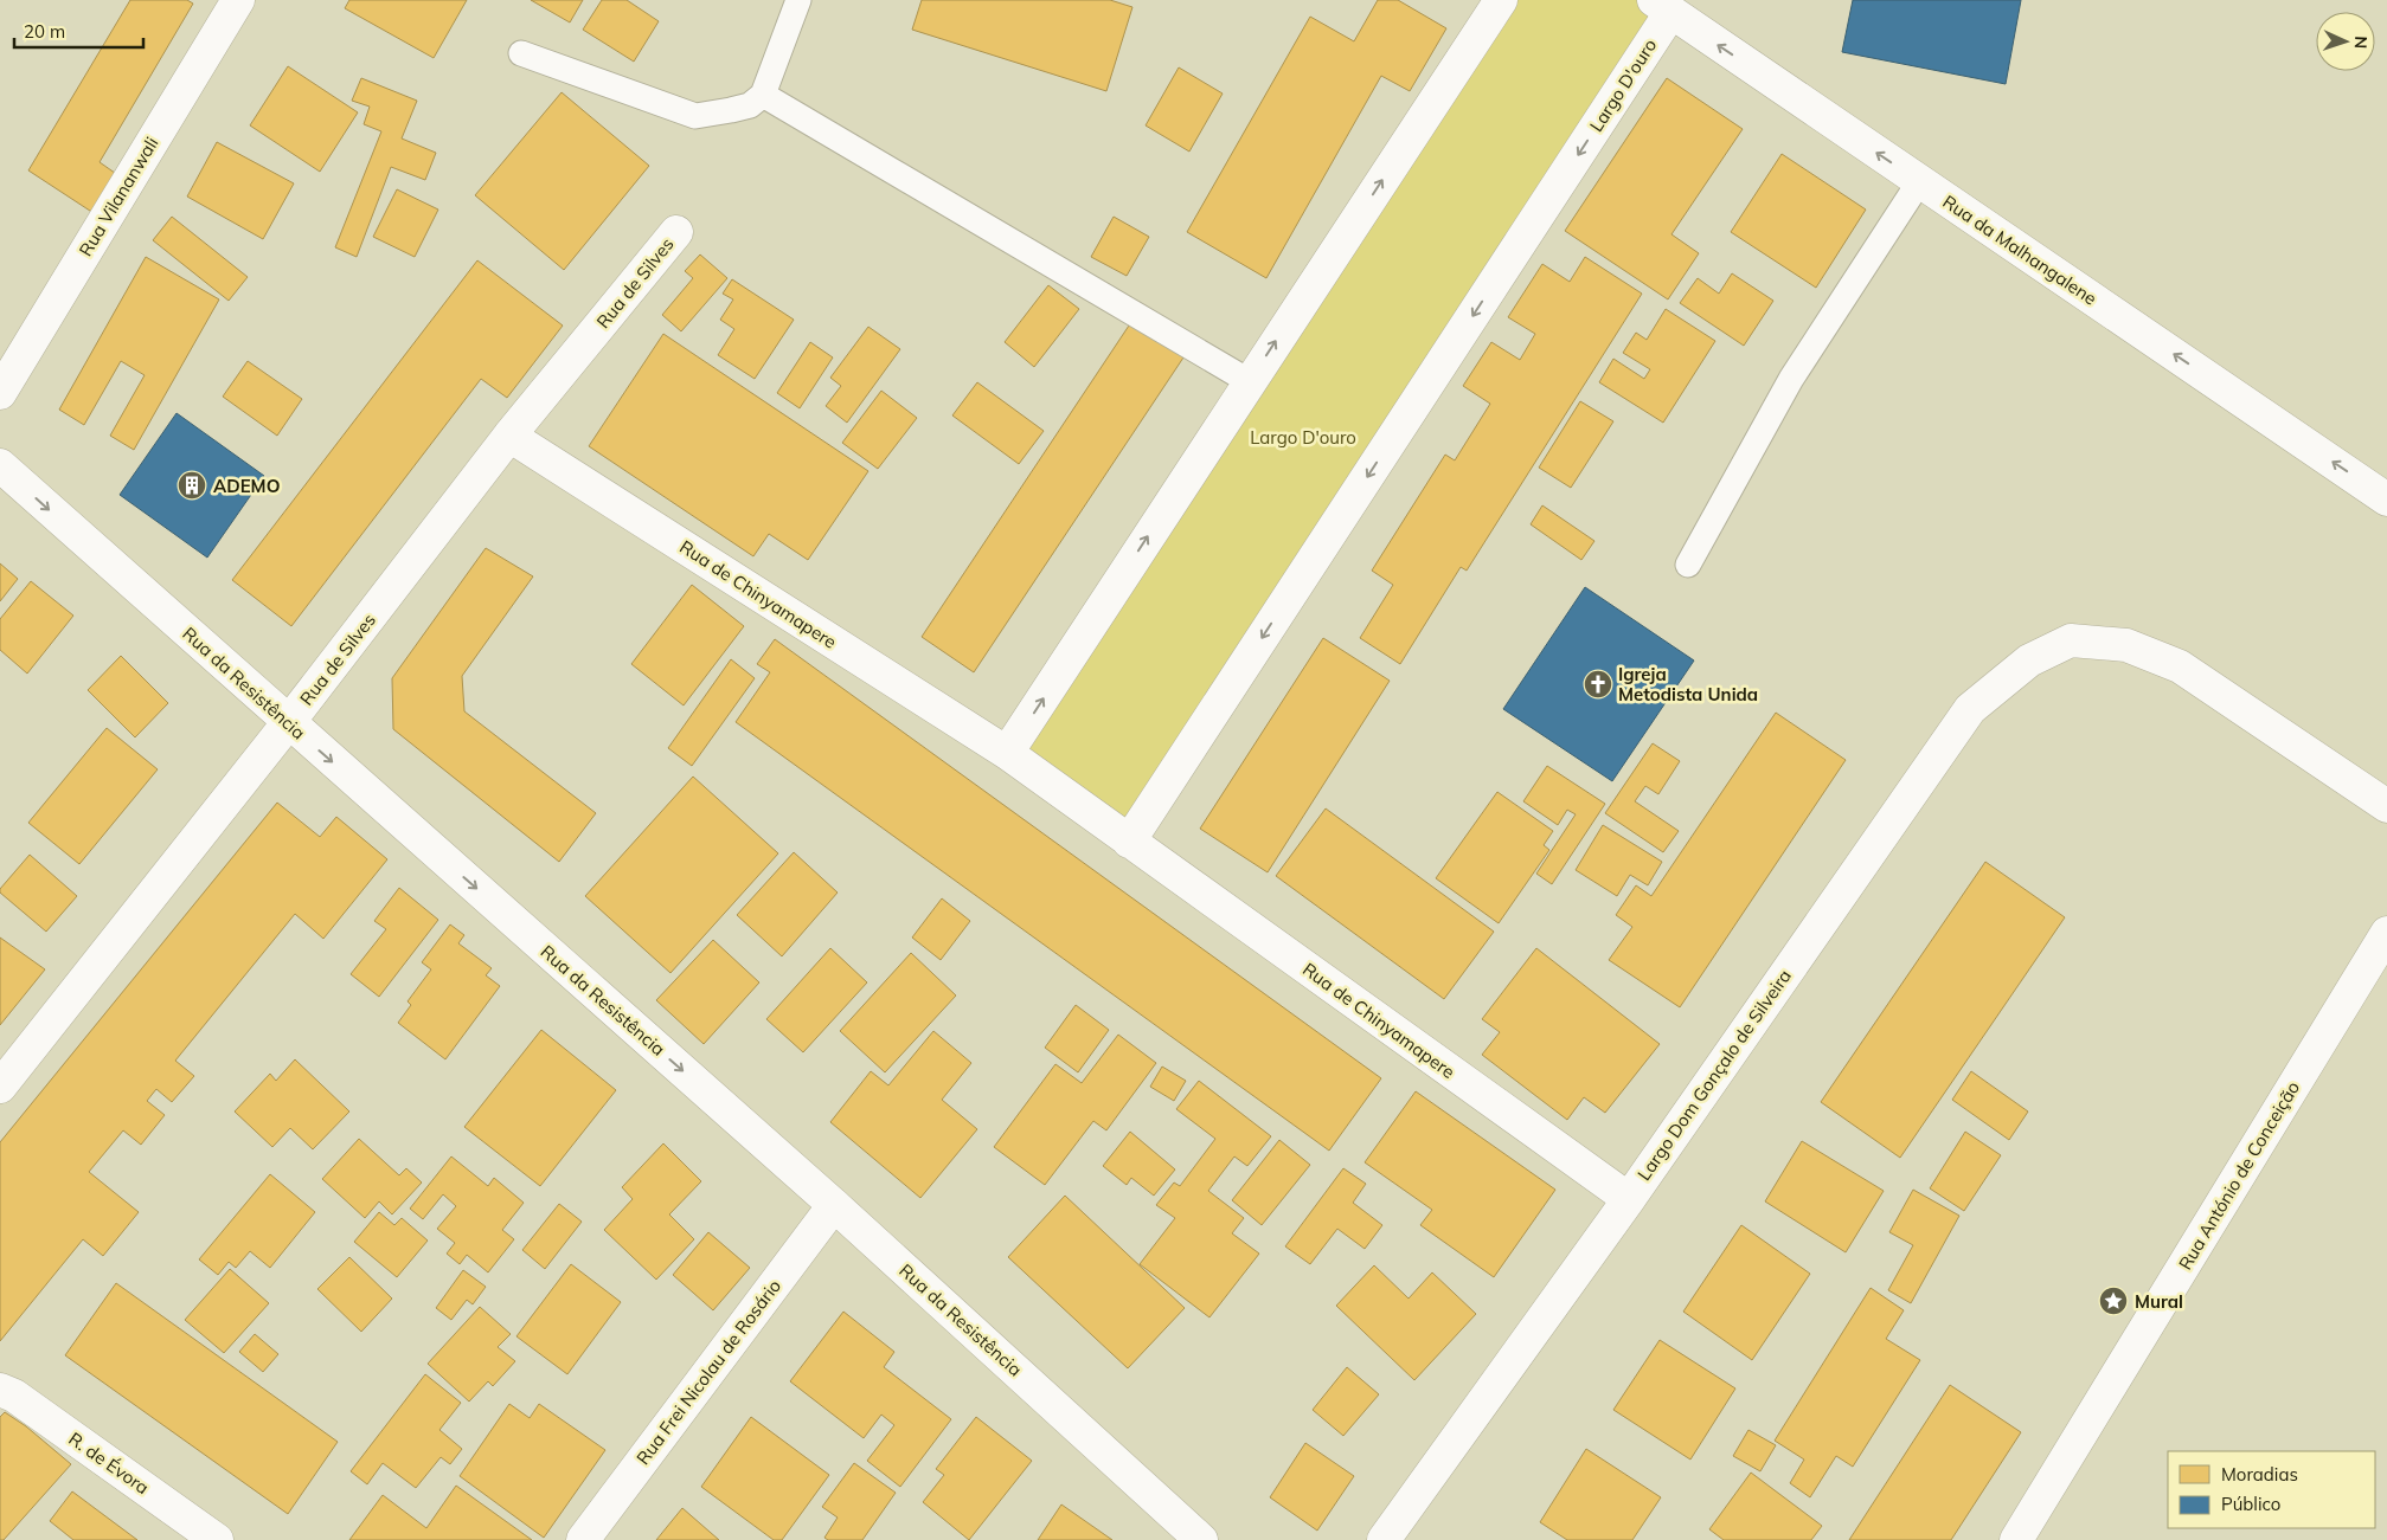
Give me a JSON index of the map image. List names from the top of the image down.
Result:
{
  "streets": {
    "street": [
      "Largo D'ouro",
      "Rua Vilananwali",
      "Rua da Malhangalene",
      "Rua de Silves",
      "Rua de Chinyamapere",
      "Rua da Resistência",
      "Largo Dom Gonçalo de Silveira",
      "Rua António de Conceição",
      "Rua Frei Nicolau de Rosário",
      "R. de Évora"
    ]
  },
  "crossings": [
    ["Largo D'ouro", "Rua da Malhangalene"],
    ["Largo D'ouro", "Rua de Chinyamapere"],
    ["Rua de Silves", "Rua de Chinyamapere"],
    ["Rua de Silves", "Rua da Resistência"],
    ["Rua de Chinyamapere", "Largo Dom Gonçalo de Silveira"],
    ["Rua da Resistência", "Rua Frei Nicolau de Rosário"]
  ],
  "one_way": ["Rua da Malhangalene", "Rua da Resistência"],
  "parks": ["Largo D'ouro"],
  "places": {
    "building": ["ADEMO"],
    "church": ["Igreja Metodista Unida"],
    "place": ["Mural"]
  },
  "legend": ["Moradias", "Público"],
  "scale_bar": "20 m",
  "north": "right"
}
